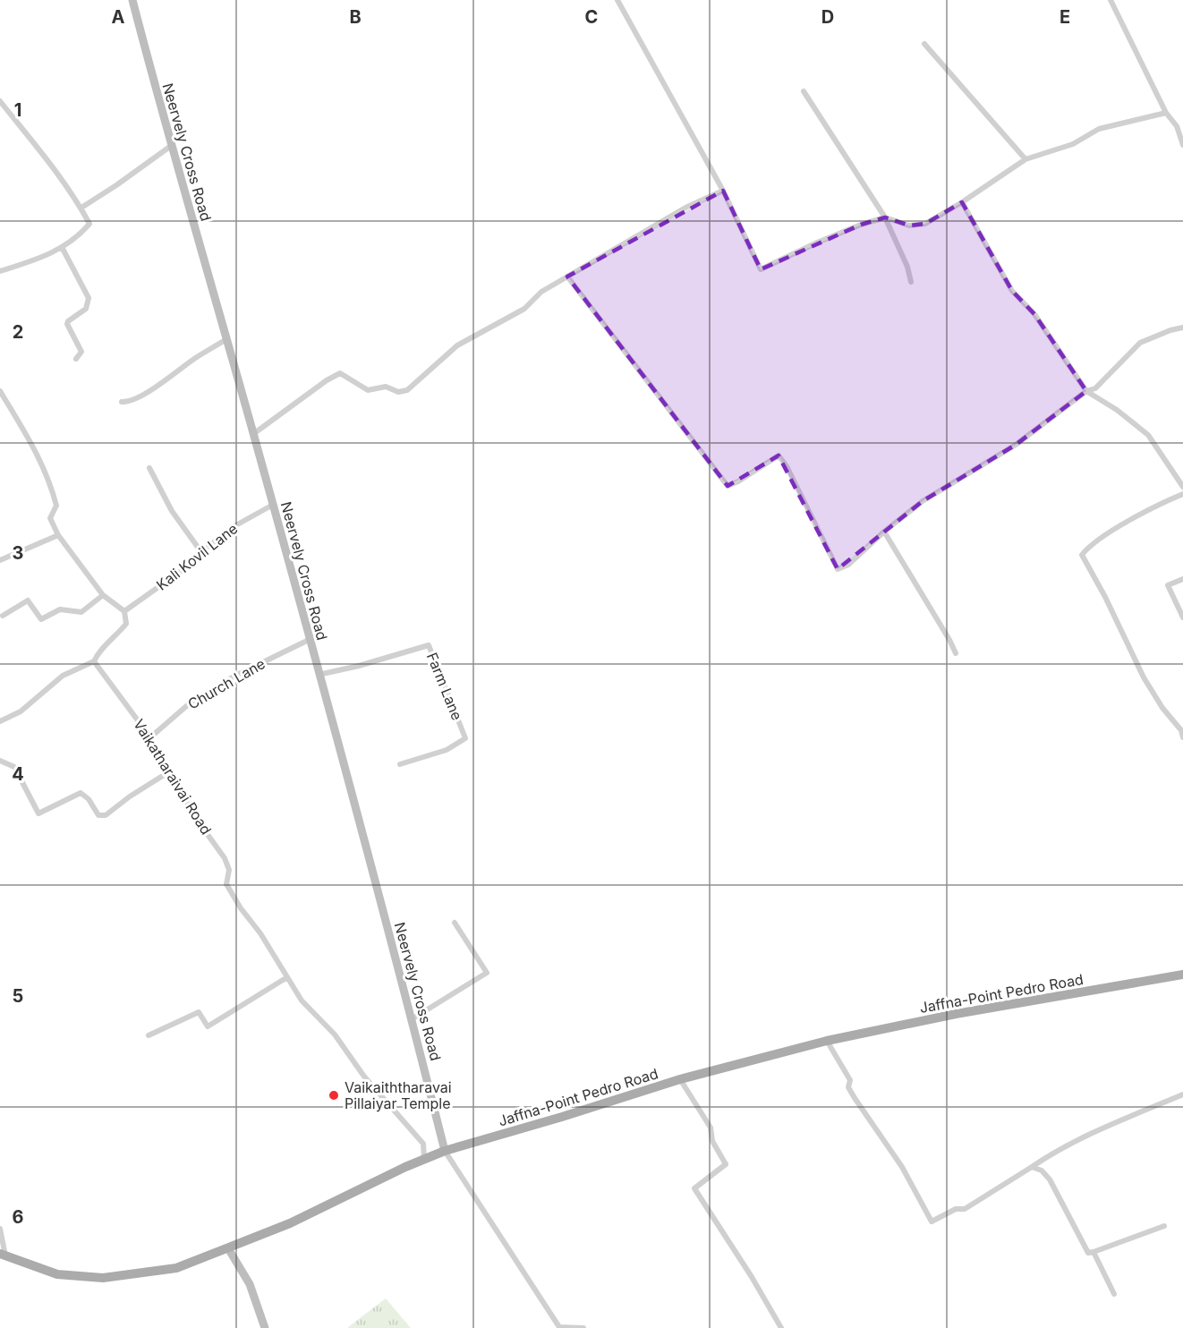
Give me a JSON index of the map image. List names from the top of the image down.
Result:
{
  "streets": {
    "main road": ["Jaffna-Point Pedro Road"],
    "street": [
      "Neervely Cross Road",
      "Kali Kovil Lane",
      "Church Lane",
      "Farm Lane",
      "Vaikatharaivai Road"
    ]
  },
  "crossings": [
    ["Neervely Cross Road", "Kali Kovil Lane"],
    ["Neervely Cross Road", "Church Lane"],
    ["Neervely Cross Road", "Farm Lane"],
    ["Neervely Cross Road", "Jaffna-Point Pedro Road"],
    ["Church Lane", "Vaikatharaivai Road"],
    ["Vaikatharaivai Road", "Jaffna-Point Pedro Road"]
  ],
  "places": ["Vaikaiththaravai Pillaiyar Temple"],
  "grid": {
    "columns": [
      "A",
      "B",
      "C",
      "D",
      "E"
    ],
    "rows": [
      "1",
      "2",
      "3",
      "4",
      "5",
      "6"
    ]
  }
}
